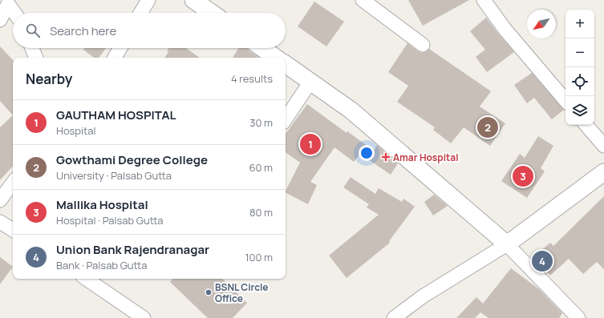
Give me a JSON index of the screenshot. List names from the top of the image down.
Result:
{
  "places": {
    "health": ["Amar Hospital"],
    "other": ["BSNL Circle Office"]
  },
  "north": "bottom left",
  "page": {
    "map_buttons": ["+", "−"],
    "search": "Search here",
    "heading": ["Nearby", "4 results"],
    "list": [
      {
        "mark": "1",
        "name": "GAUTHAM HOSPITAL",
        "note": "Hospital",
        "value": "30 m"
      },
      {
        "mark": "2",
        "name": "Gowthami Degree College",
        "note": "University · Palsab Gutta",
        "value": "60 m"
      },
      {
        "mark": "3",
        "name": "Mallika Hospital",
        "note": "Hospital · Palsab Gutta",
        "value": "80 m"
      },
      {
        "mark": "4",
        "name": "Union Bank Rajendranagar",
        "note": "Bank · Palsab Gutta",
        "value": "100 m"
      }
    ],
    "pins": [
      "2",
      "1",
      "3",
      "4"
    ]
  }
}
